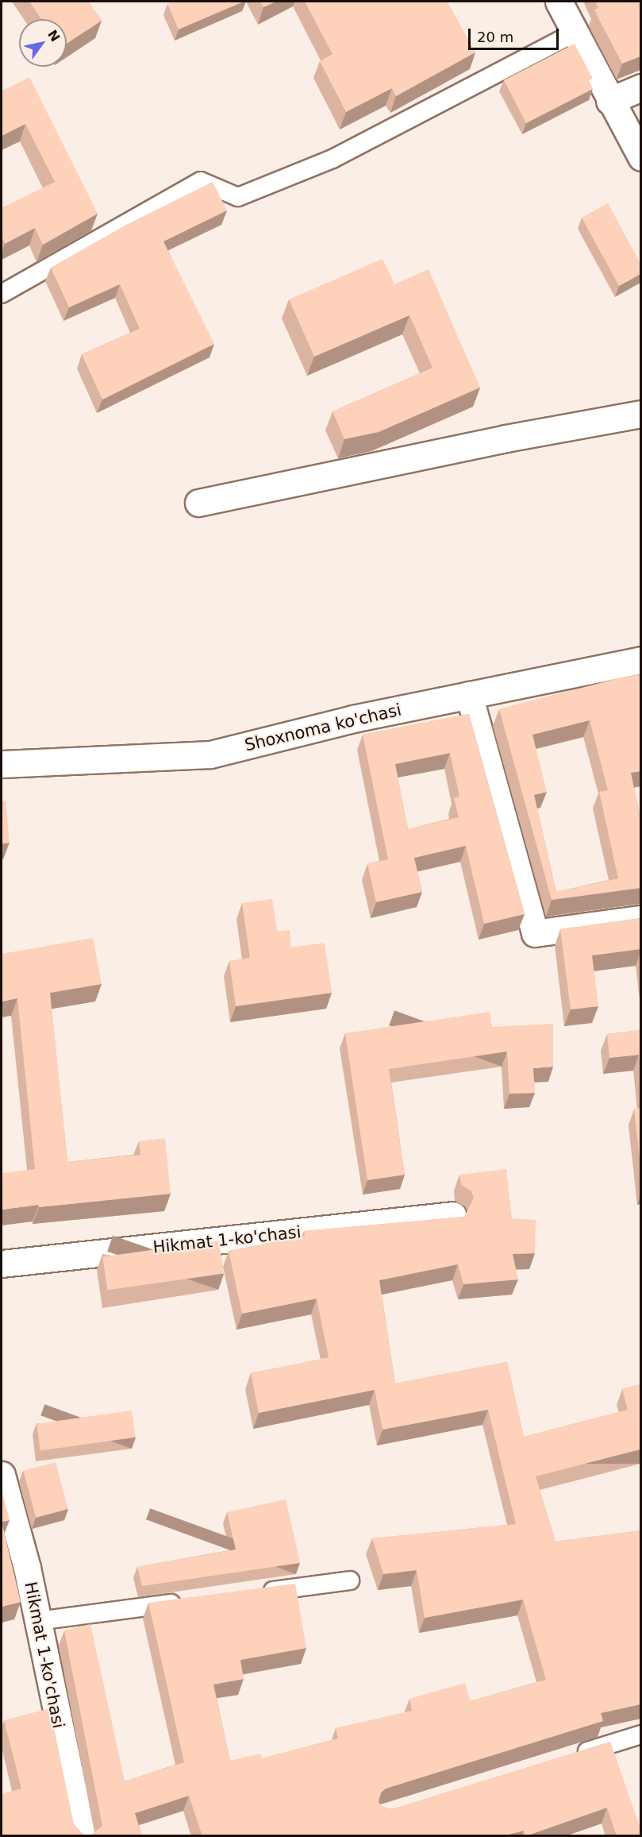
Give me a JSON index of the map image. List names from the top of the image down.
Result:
{
  "streets": {
    "street": ["Shoxnoma ko'chasi", "Hikmat 1-ko'chasi"]
  },
  "scale_bar": "20 m",
  "north": "top right"
}
